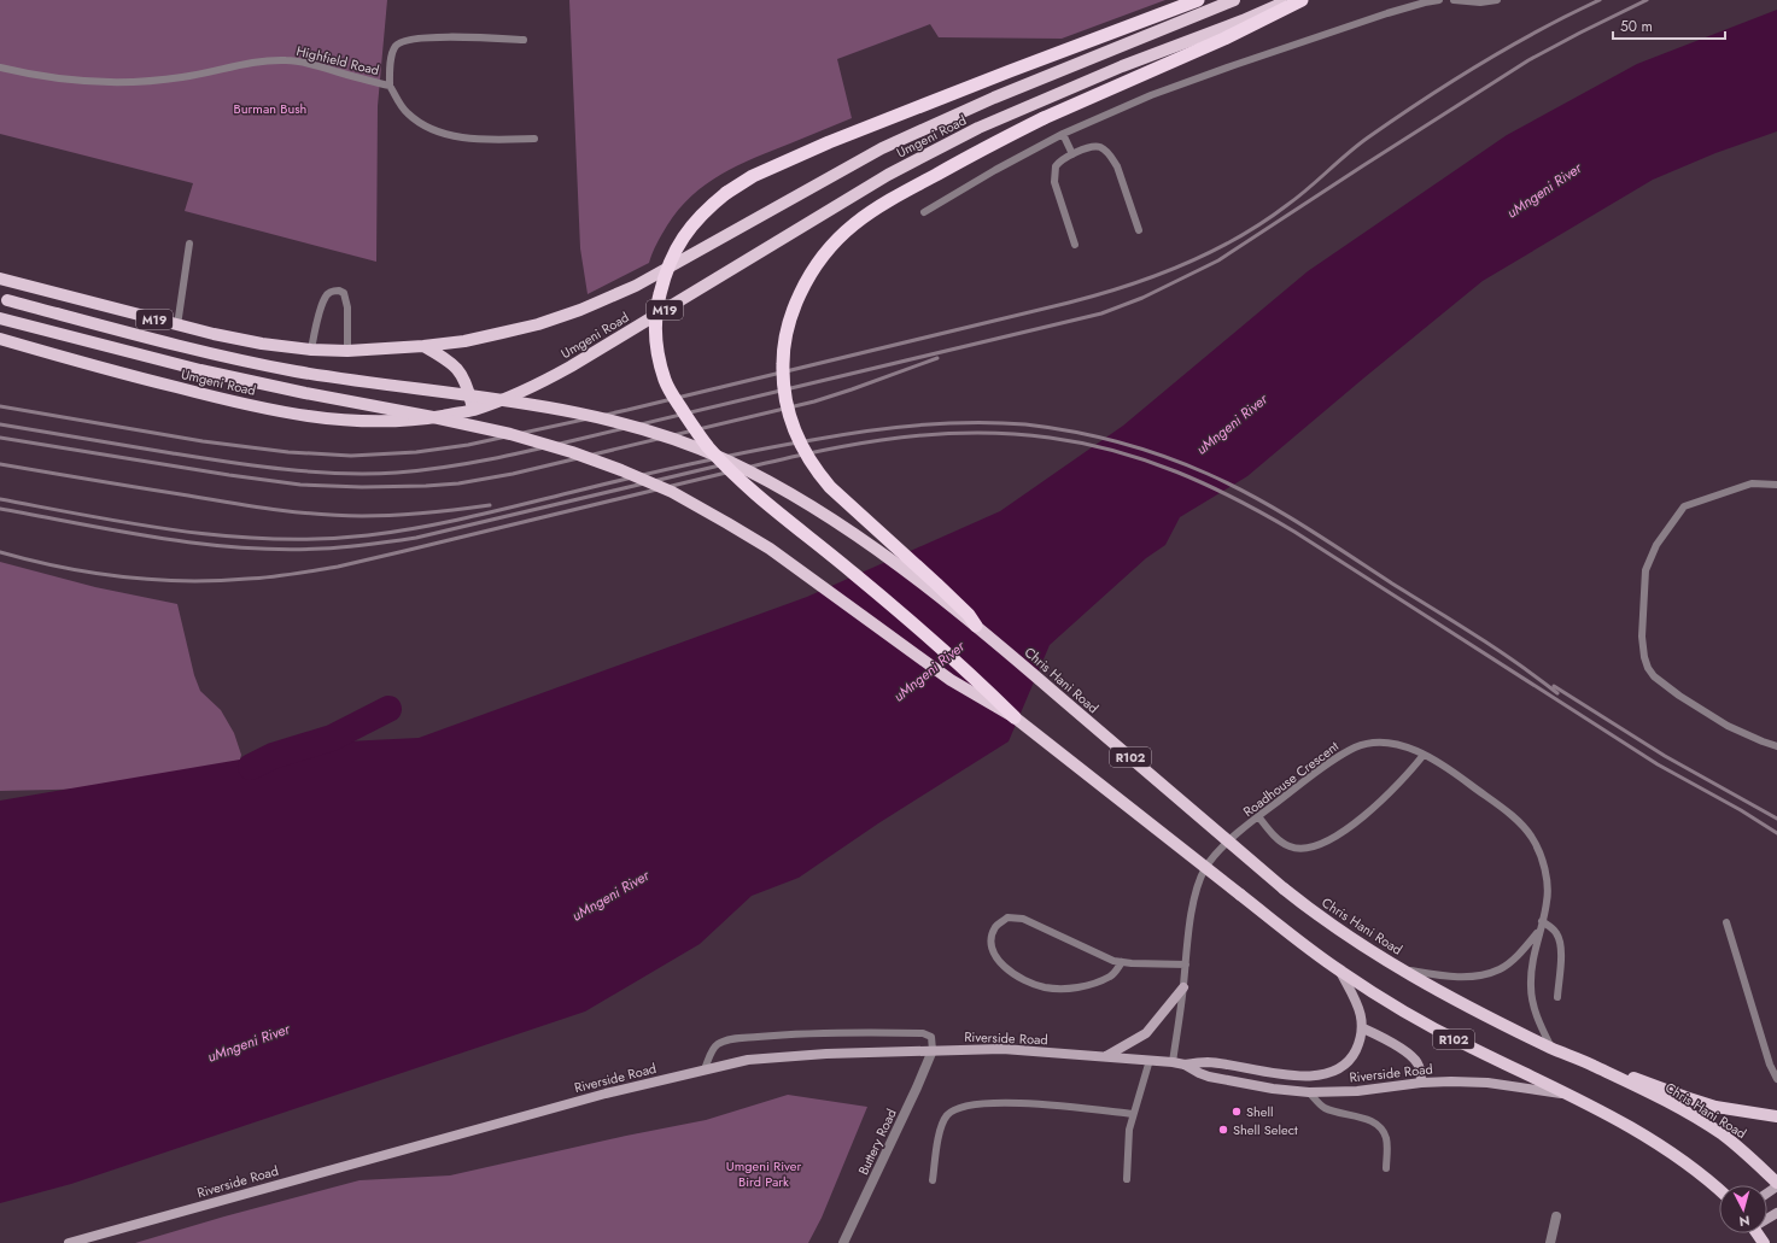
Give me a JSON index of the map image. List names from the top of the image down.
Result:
{
  "streets": {
    "main road": [
      "Umgeni Road",
      "M19",
      "Chris Hani Road",
      "R102",
      "Riverside Road"
    ],
    "street": ["Buttery Road"],
    "lane": ["Highfield Road", "Roadhouse Crescent"]
  },
  "crossings": [
    ["Chris Hani Road", "Roadhouse Crescent"],
    ["R102", "Riverside Road"],
    ["Roadhouse Crescent", "Riverside Road"],
    ["Riverside Road", "Buttery Road"]
  ],
  "water": ["uMngeni River"],
  "parks": ["Burman Bush", "Umgeni River Bird Park"],
  "places": ["Shell", "Shell Select"],
  "scale_bar": "50 m",
  "north": "bottom"
}
